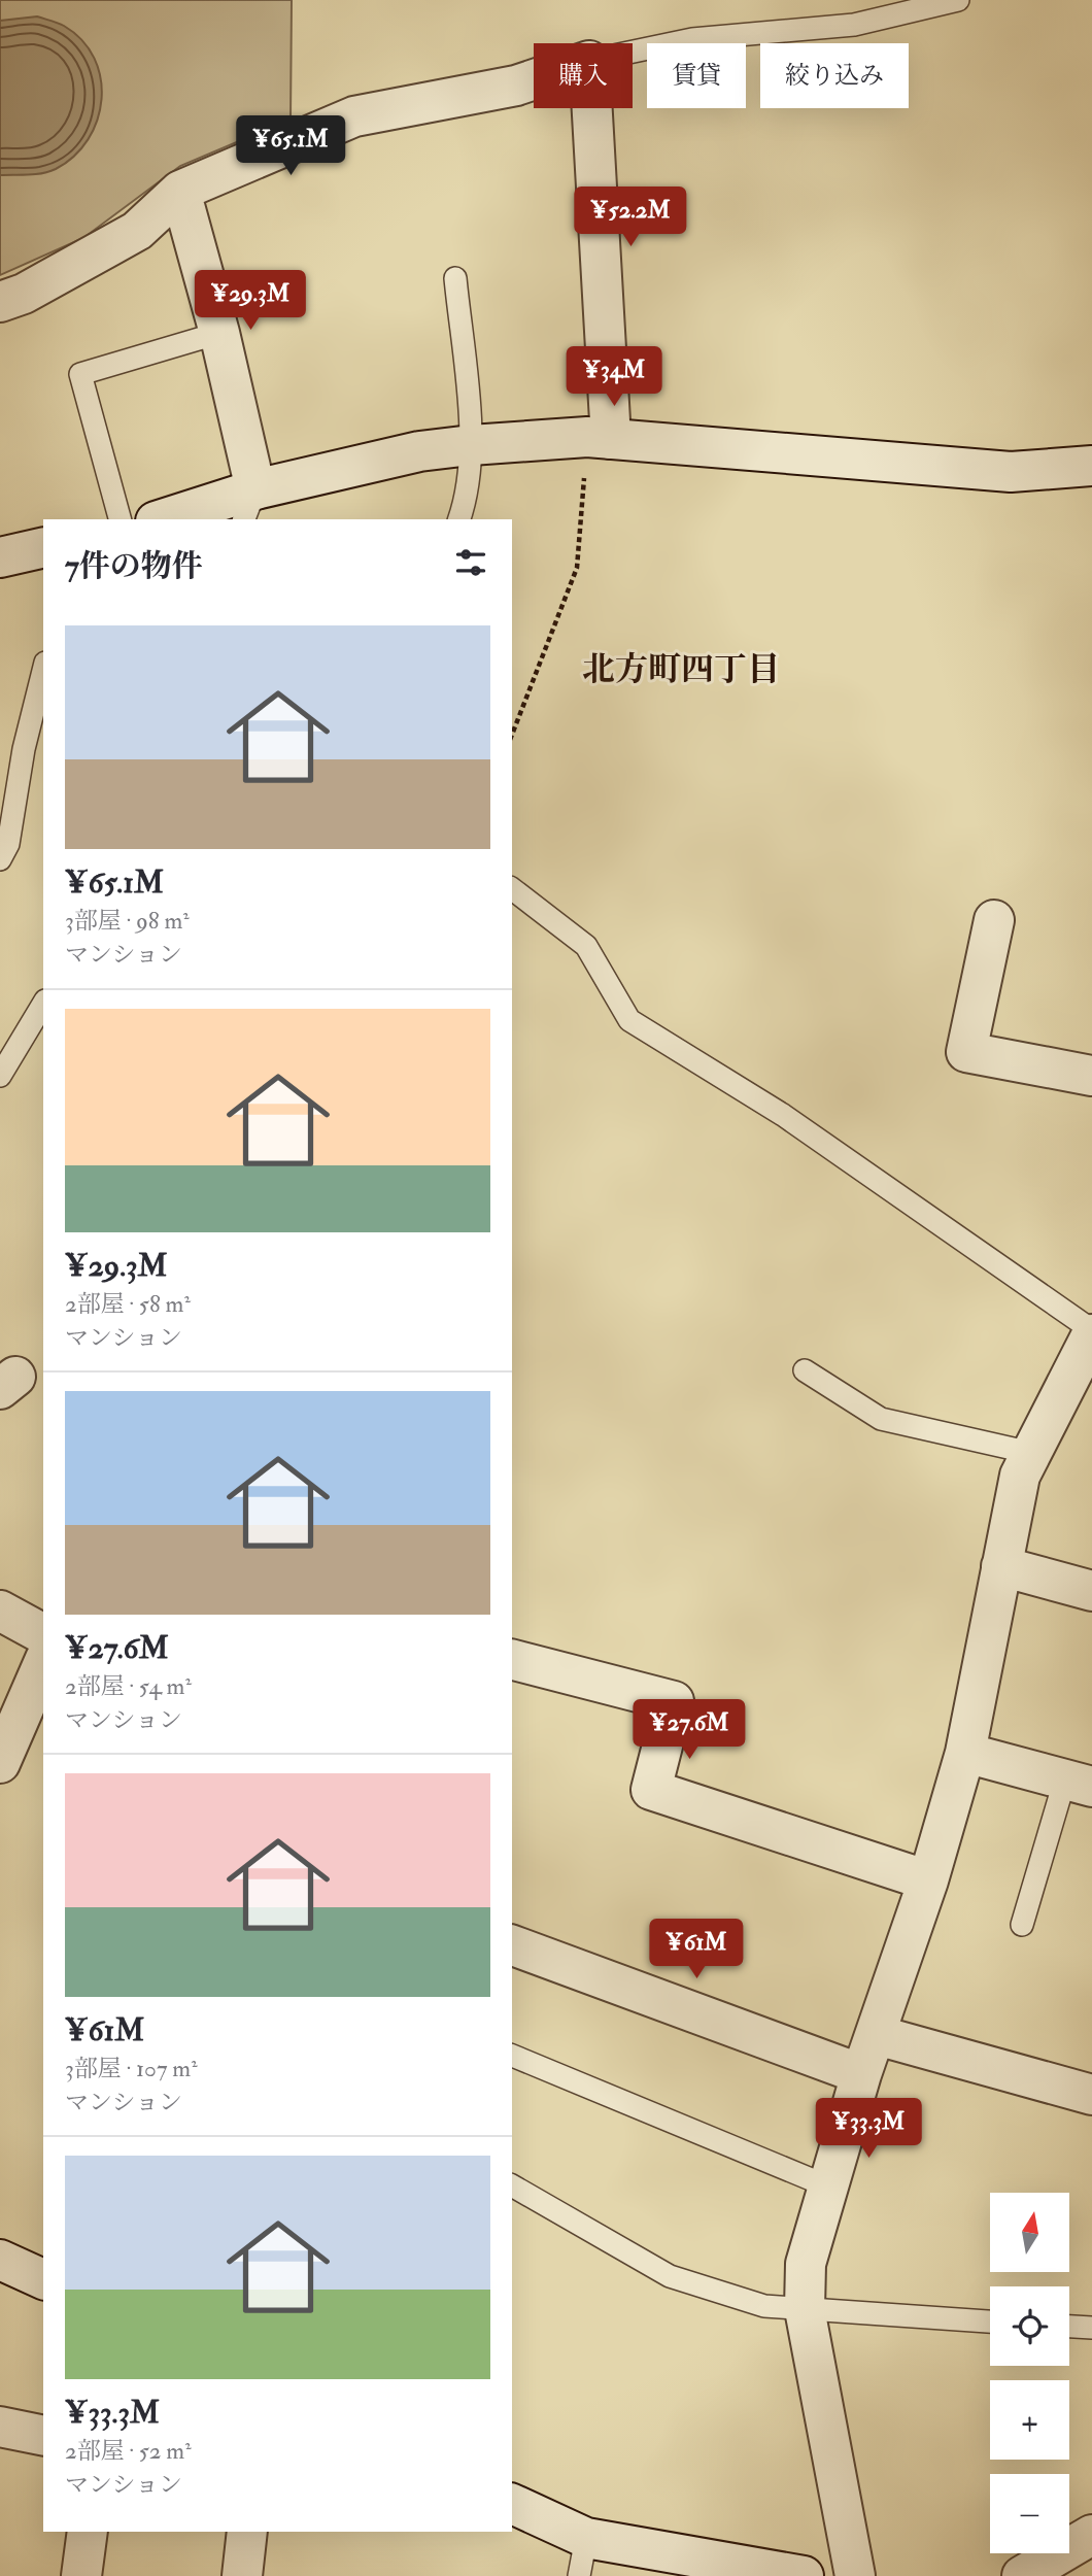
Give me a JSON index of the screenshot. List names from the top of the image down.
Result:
{
  "districts": ["北方町四丁目"],
  "north": "top",
  "page": {
    "chip": ["購入", "賃貸", "絞り込み"],
    "price": [
      "¥65.1M",
      "¥52.2M",
      "¥29.3M",
      "¥34M",
      "¥27.6M",
      "¥61M",
      "¥33.3M"
    ],
    "heading": "7件の物件",
    "list": [
      {
        "name": "¥65.1M",
        "note": "3部屋 · 98 m² · マンション"
      },
      {
        "name": "¥29.3M",
        "note": "2部屋 · 58 m² · マンション"
      },
      {
        "name": "¥27.6M",
        "note": "2部屋 · 54 m² · マンション"
      },
      {
        "name": "¥61M",
        "note": "3部屋 · 107 m² · マンション"
      },
      {
        "name": "¥33.3M",
        "note": "2部屋 · 52 m² · マンション"
      }
    ],
    "map_buttons": ["+", "−"]
  }
}
